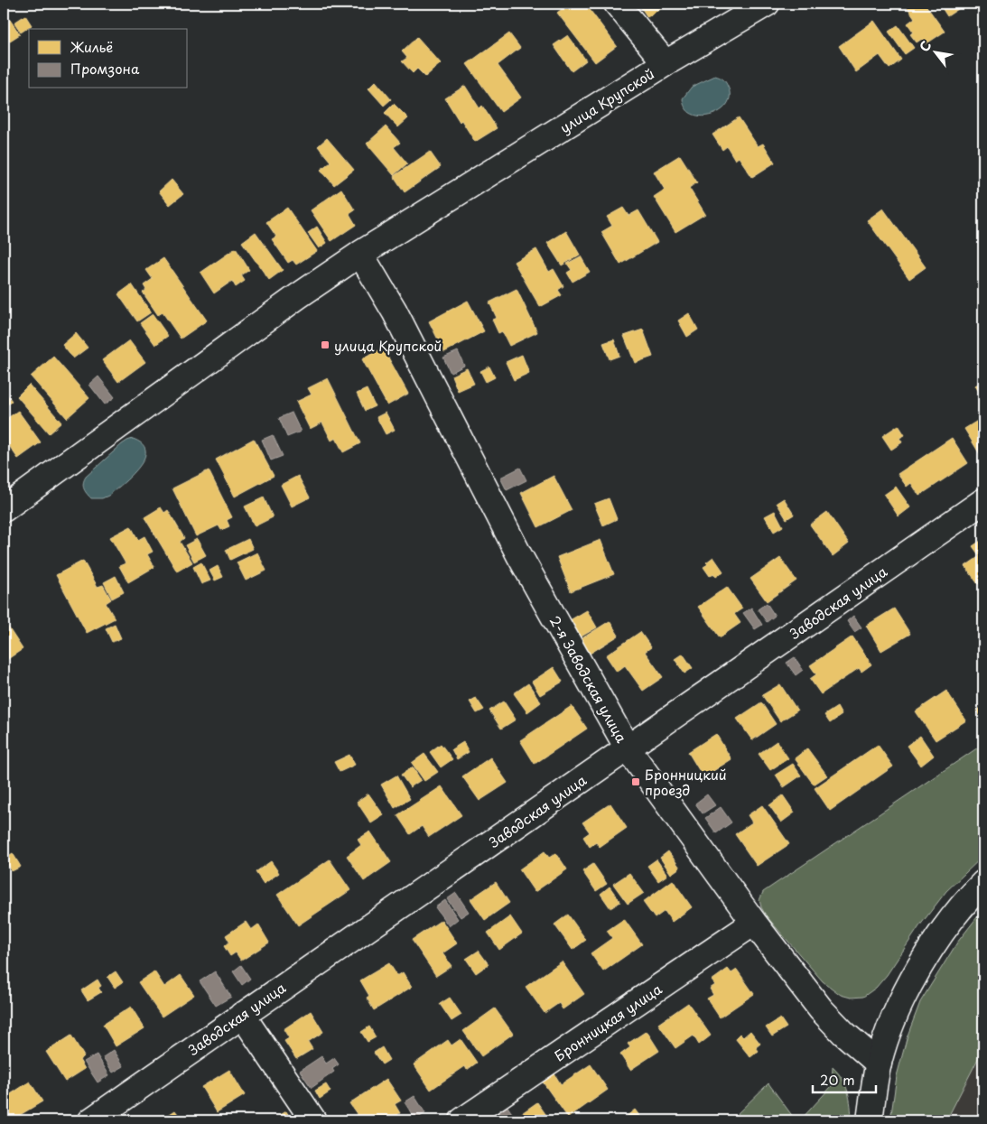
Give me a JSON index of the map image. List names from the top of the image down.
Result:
{
  "streets": {
    "street": [
      "улица Крупской",
      "Заводская улица",
      "2-я Заводская улица",
      "Бронницкая улица"
    ]
  },
  "crossings": [
    ["улица Крупской", "2-я Заводская улица"],
    ["Заводская улица", "2-я Заводская улица"],
    ["2-я Заводская улица", "Бронницкая улица"]
  ],
  "places": {
    "transit": ["улица Крупской", "Бронницкий проезд"]
  },
  "legend": ["Жильё", "Промзона"],
  "scale_bar": "20 m",
  "north": "top left"
}
